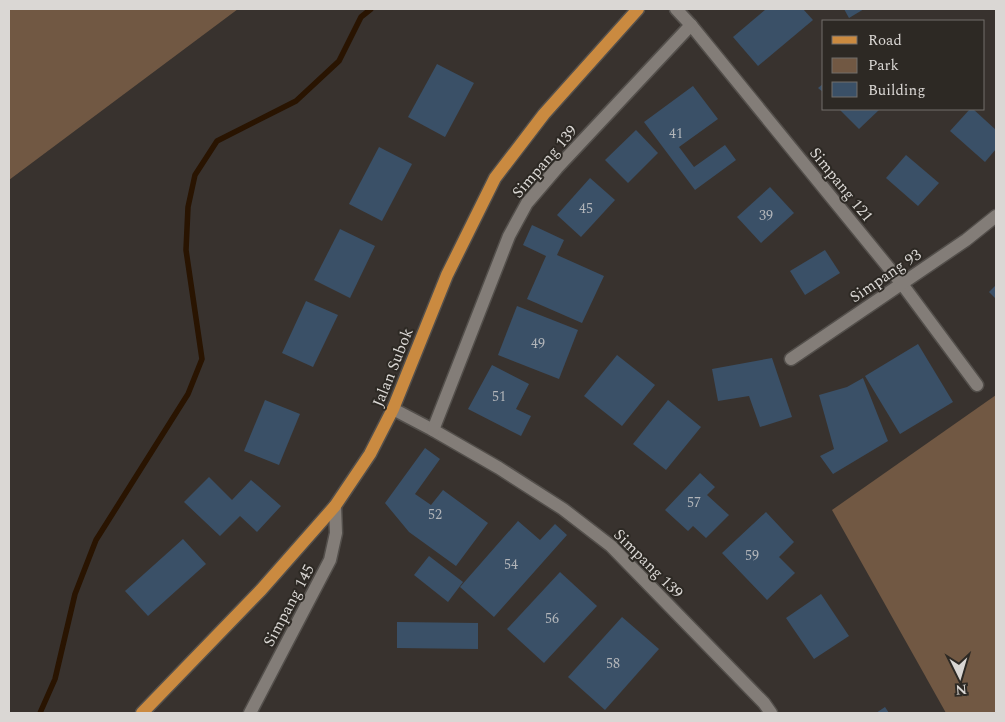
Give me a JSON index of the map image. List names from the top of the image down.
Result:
{
  "streets": {
    "main road": ["Jalan Subok"],
    "street": [
      "Simpang 139",
      "Simpang 121",
      "Simpang 93",
      "Simpang 145"
    ]
  },
  "crossings": [
    ["Simpang 139", "Simpang 121"],
    ["Simpang 139", "Jalan Subok"],
    ["Simpang 121", "Simpang 93"],
    ["Jalan Subok", "Simpang 145"]
  ],
  "house_numbers": [
    "41",
    "45",
    "39",
    "49",
    "51",
    "57",
    "52",
    "59",
    "54",
    "56",
    "58"
  ],
  "legend": ["Road", "Park", "Building"],
  "north": "bottom"
}
